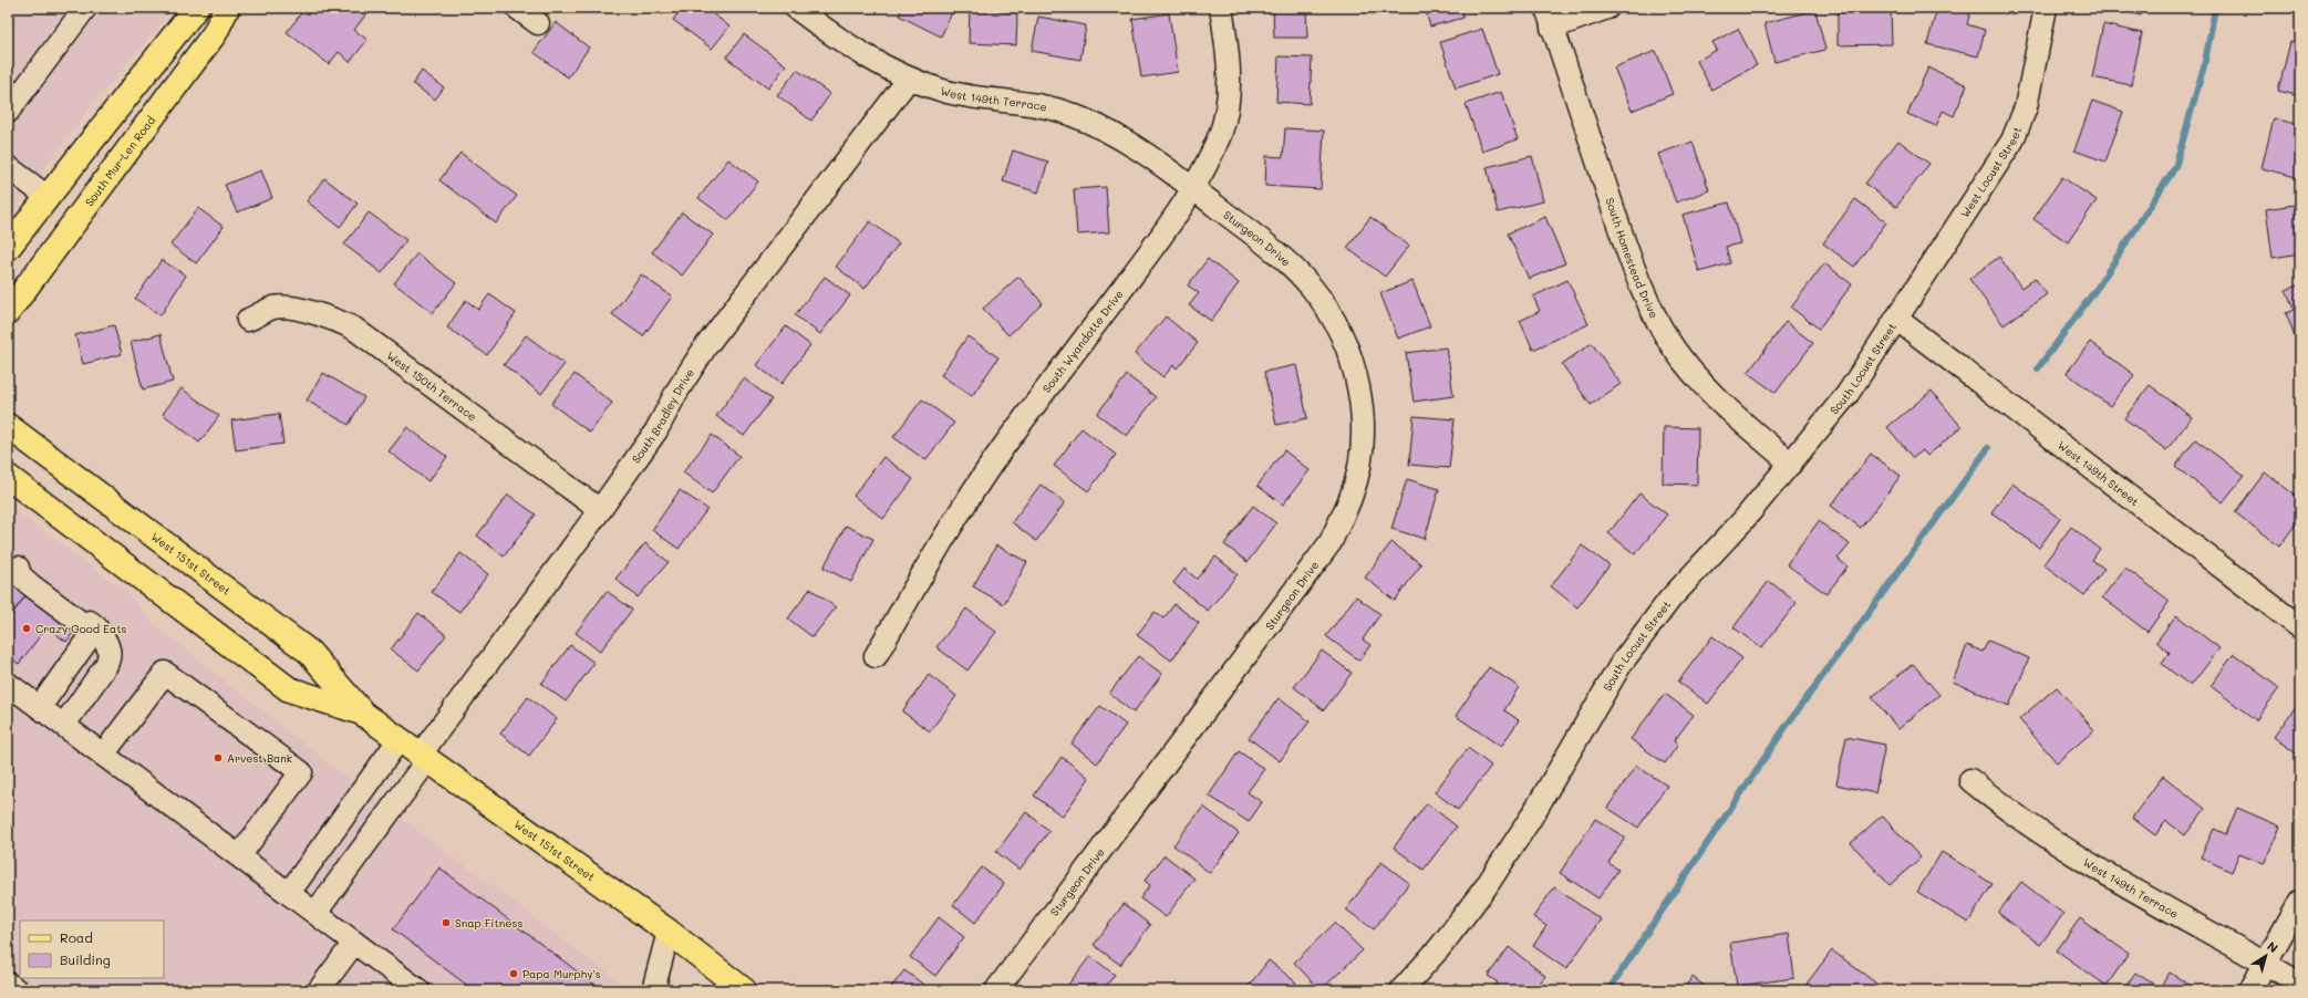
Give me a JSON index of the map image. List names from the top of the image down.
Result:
{
  "streets": {
    "main road": ["South Mur-Len Road", "West 151st Street"],
    "street": [
      "West 149th Terrace",
      "West Locust Street",
      "Sturgeon Drive",
      "South Homestead Drive",
      "South Wyandotte Drive",
      "South Locust Street",
      "West 150th Terrace",
      "South Bradley Drive",
      "West 149th Street"
    ]
  },
  "crossings": [
    ["West 149th Terrace", "Sturgeon Drive"],
    ["West 149th Terrace", "South Wyandotte Drive"],
    ["West 149th Terrace", "South Bradley Drive"],
    ["West Locust Street", "South Locust Street"],
    ["West Locust Street", "West 149th Street"],
    ["Sturgeon Drive", "South Wyandotte Drive"],
    ["South Homestead Drive", "South Locust Street"],
    ["South Locust Street", "West 149th Street"],
    ["West 150th Terrace", "South Bradley Drive"],
    ["South Bradley Drive", "West 151st Street"]
  ],
  "places": [
    "Crazy Good Eats",
    "Arvest Bank",
    "Snap Fitness",
    "Papa Murphy's"
  ],
  "legend": ["Road", "Building"],
  "north": "top right"
}
